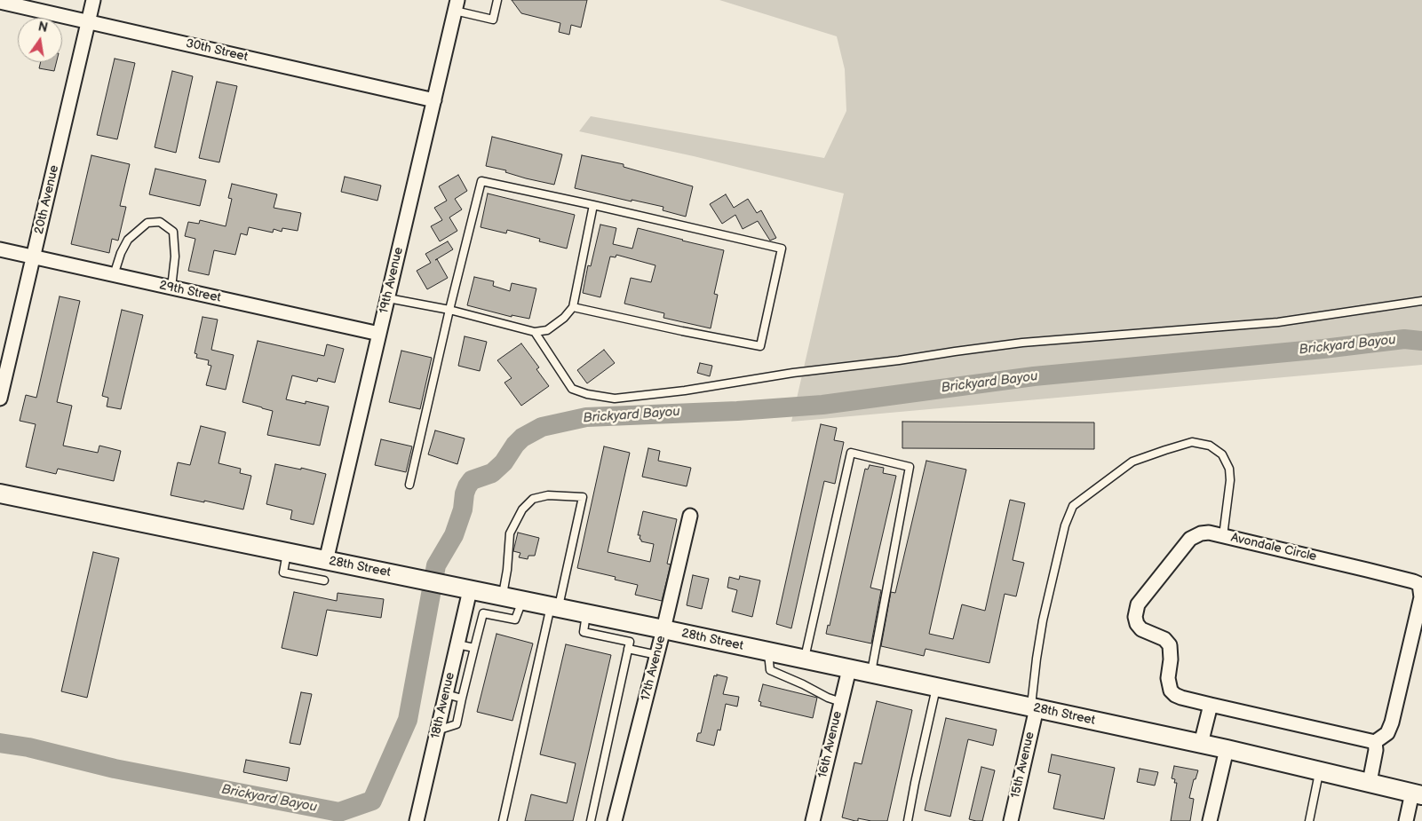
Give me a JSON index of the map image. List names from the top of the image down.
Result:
{
  "streets": {
    "main road": ["28th Street"],
    "street": [
      "30th Street",
      "20th Avenue",
      "19th Avenue",
      "29th Street",
      "Avondale Circle",
      "17th Avenue",
      "18th Avenue",
      "16th Avenue",
      "15th Avenue"
    ]
  },
  "crossings": [
    ["30th Street", "20th Avenue"],
    ["30th Street", "19th Avenue"],
    ["20th Avenue", "29th Street"],
    ["19th Avenue", "29th Street"],
    ["19th Avenue", "28th Street"],
    ["28th Street", "17th Avenue"],
    ["28th Street", "18th Avenue"],
    ["28th Street", "16th Avenue"],
    ["28th Street", "15th Avenue"]
  ],
  "water": ["Brickyard Bayou"],
  "north": "top"
}
